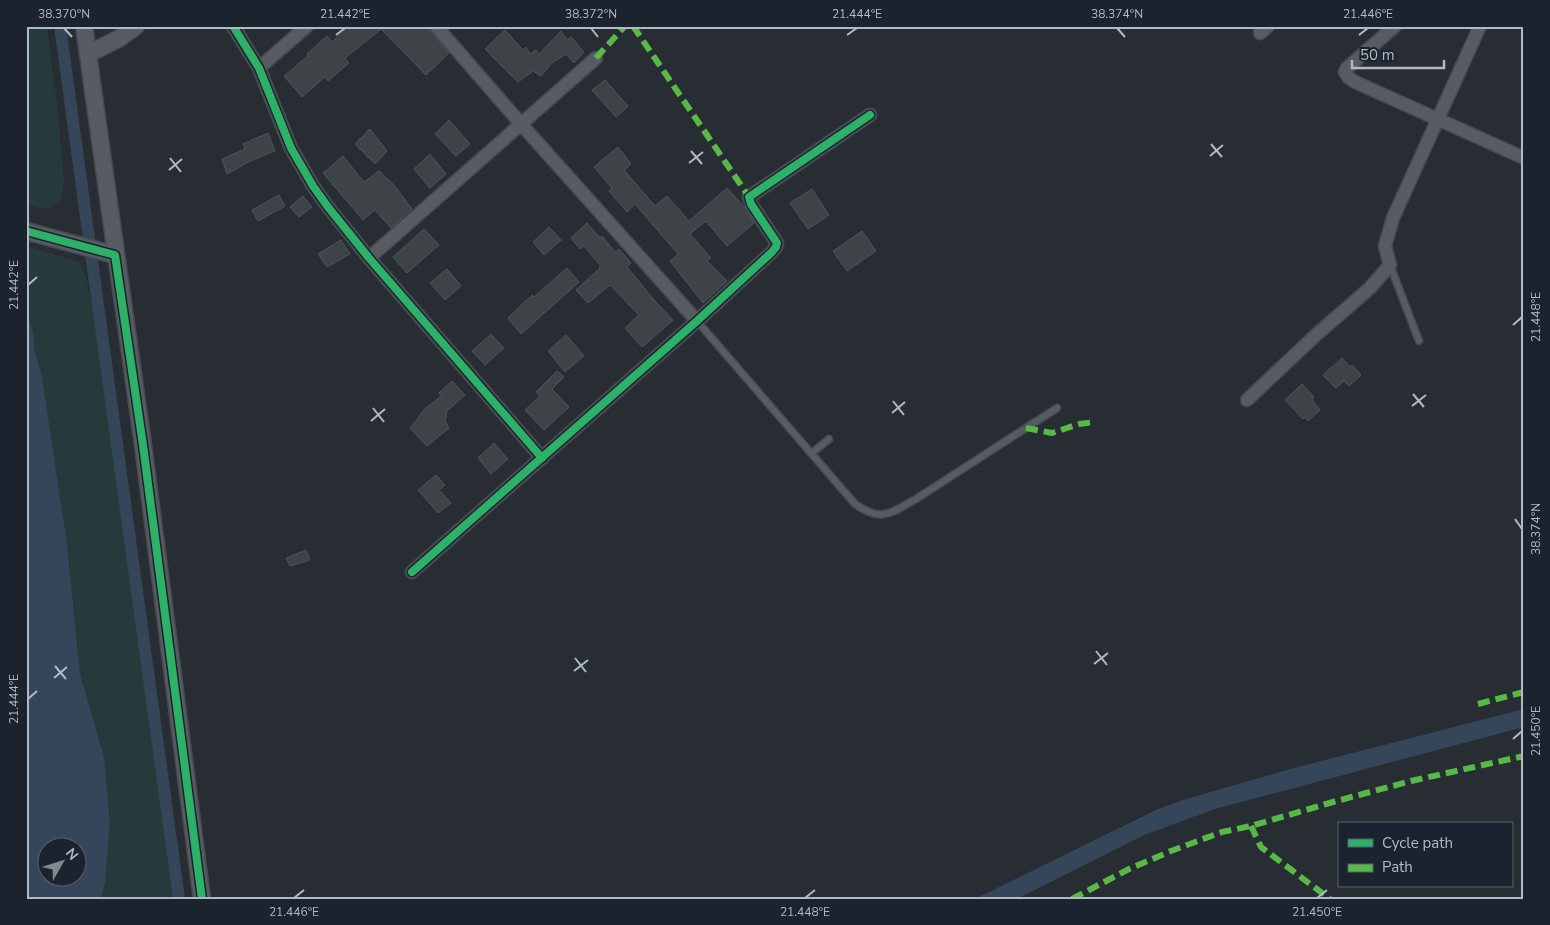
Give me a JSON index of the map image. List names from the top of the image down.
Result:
{
  "legend": ["Cycle path", "Path"],
  "scale_bar": "50 m",
  "north": "top right",
  "coordinates": [
    "38.370°N",
    "21.442°E",
    "38.372°N",
    "21.444°E",
    "38.374°N",
    "21.446°E",
    "21.448°E",
    "21.450°E"
  ]
}
